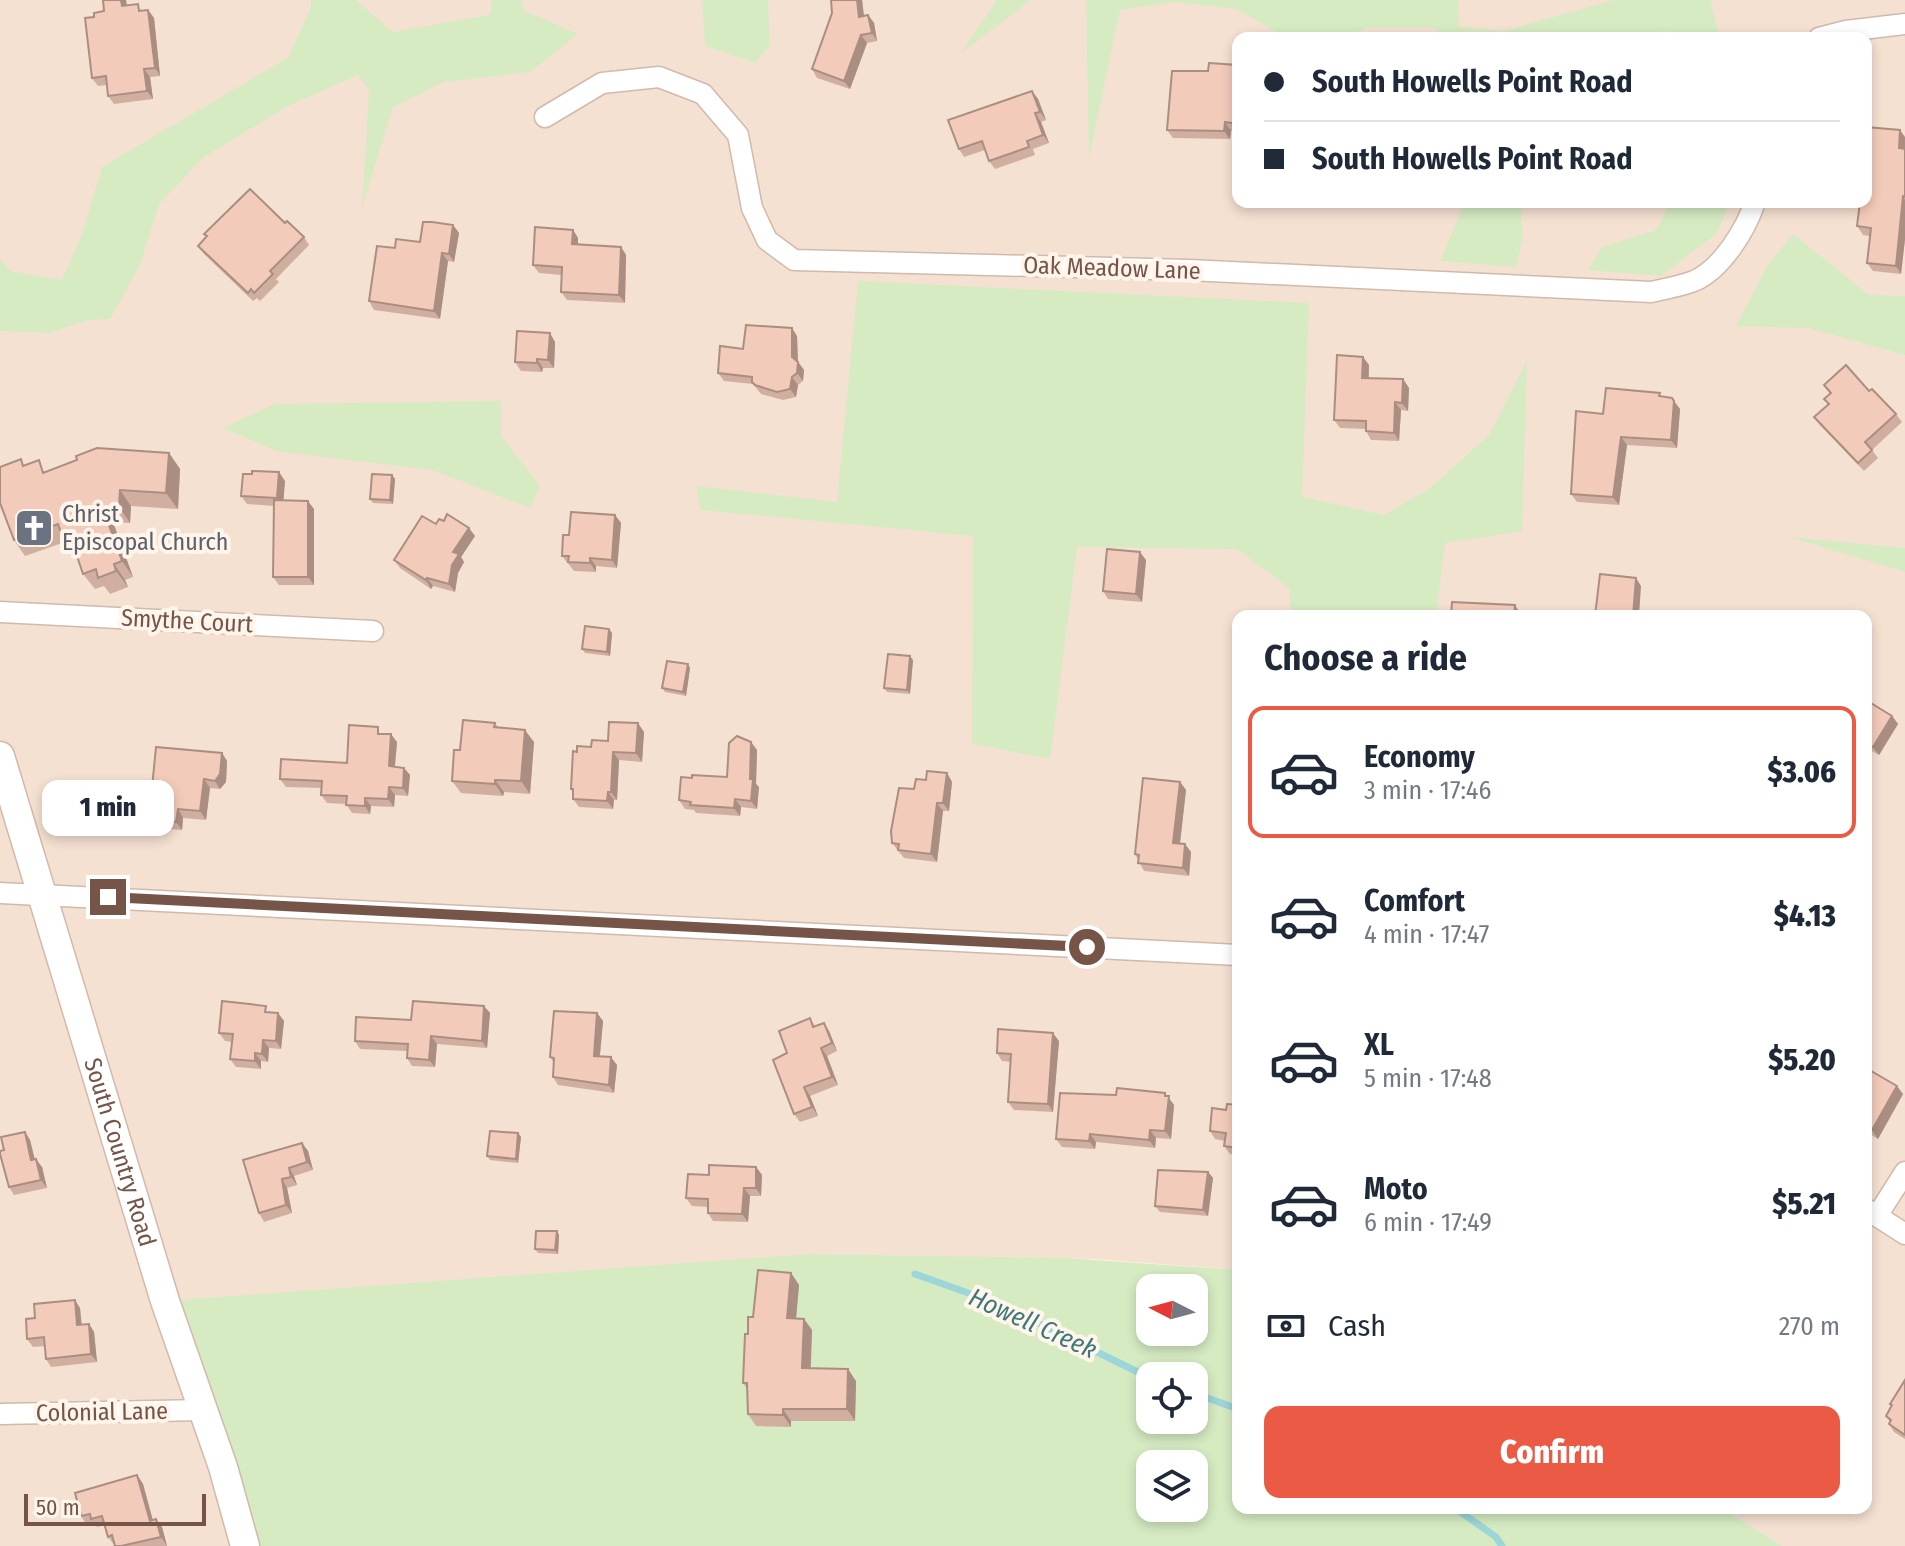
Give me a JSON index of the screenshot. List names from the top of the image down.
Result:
{
  "streets": {
    "main road": ["South Country Road"],
    "street": ["Oak Meadow Lane", "Smythe Court", "Colonial Lane"]
  },
  "crossings": [
    ["South Country Road", "Colonial Lane"]
  ],
  "water": ["Howell Creek"],
  "places": {
    "church": ["Christ Episcopal Church"]
  },
  "scale_bar": "50 m",
  "north": "left",
  "page": {
    "banner": ["South Howells Point Road", "South Howells Point Road"],
    "heading": "Choose a ride",
    "list": [
      {
        "name": "Economy",
        "note": "3 min · 17:46",
        "value": "$3.06"
      },
      {
        "name": "Comfort",
        "note": "4 min · 17:47",
        "value": "$4.13"
      },
      {
        "name": "XL",
        "note": "5 min · 17:48",
        "value": "$5.20"
      },
      {
        "name": "Moto",
        "note": "6 min · 17:49",
        "value": "$5.21"
      }
    ],
    "bubble": "1 min",
    "pay": ["Cash", "270 m"],
    "buttons": "Confirm",
    "scale": "50 m"
  }
}
